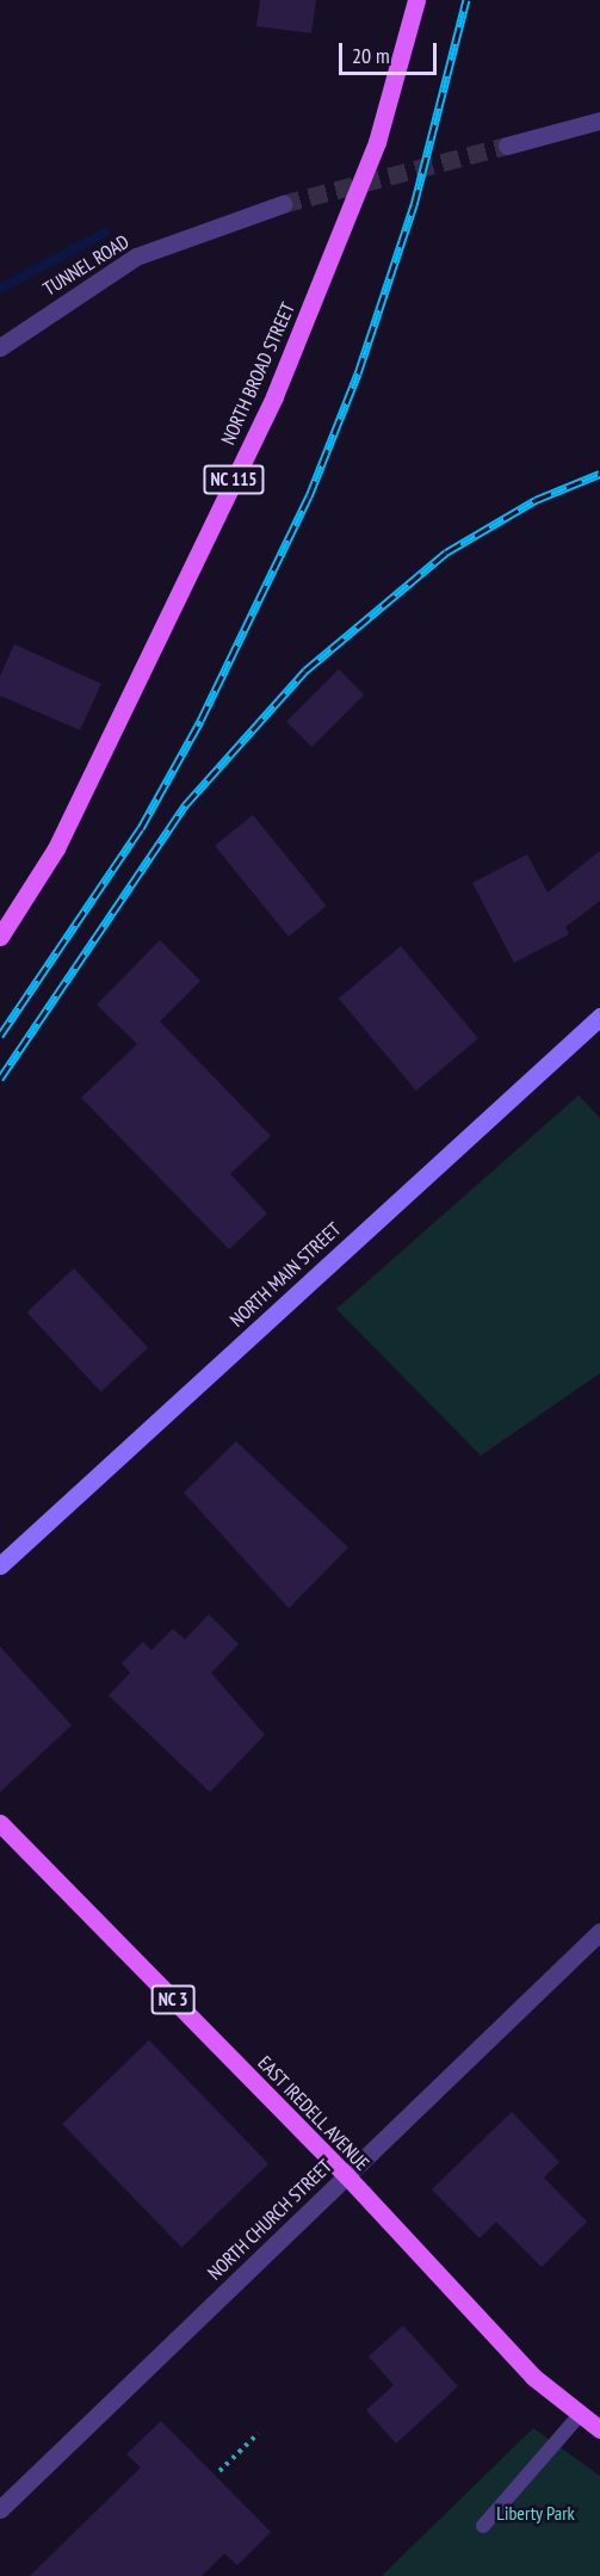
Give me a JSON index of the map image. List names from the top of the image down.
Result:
{
  "streets": {
    "main road": [
      "NORTH BROAD STREET",
      "NC 115",
      "NORTH MAIN STREET",
      "NC 3",
      "EAST IREDELL AVENUE"
    ],
    "street": ["TUNNEL ROAD", "NORTH CHURCH STREET"]
  },
  "crossings": [
    ["EAST IREDELL AVENUE", "NORTH CHURCH STREET"]
  ],
  "parks": ["Liberty Park"],
  "scale_bar": "20 m"
}
